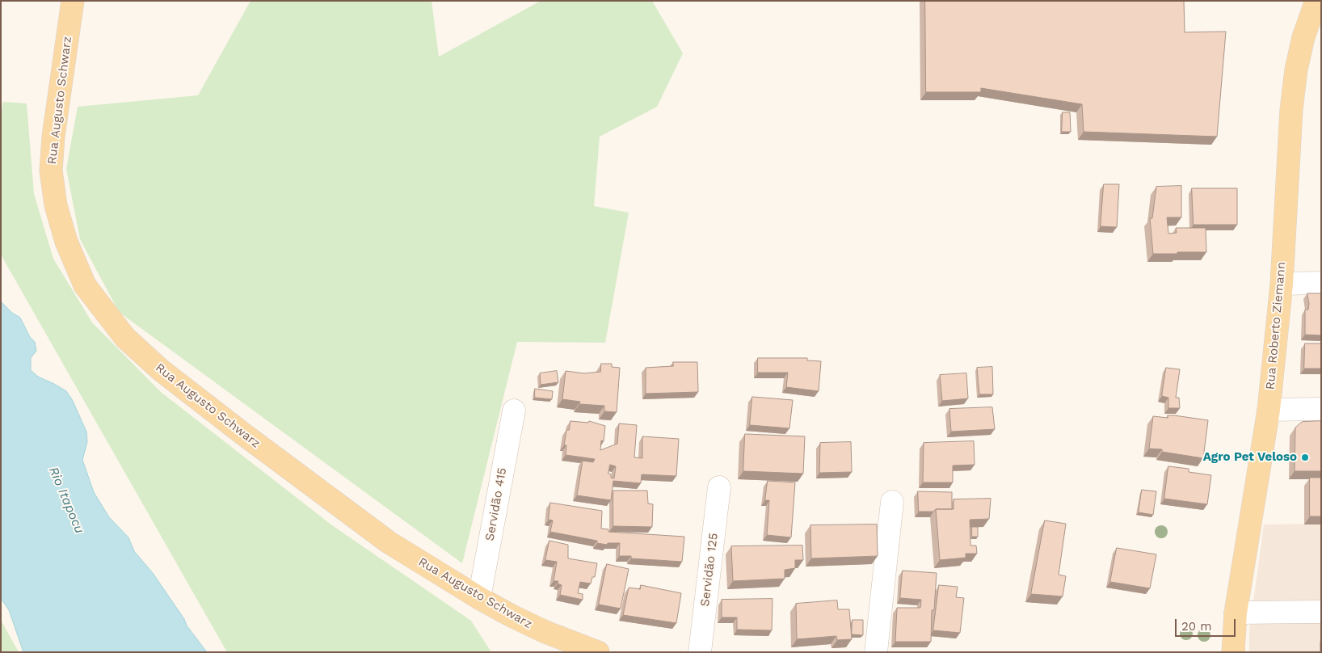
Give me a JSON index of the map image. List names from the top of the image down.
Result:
{
  "streets": {
    "main road": ["Rua Augusto Schwarz", "Rua Roberto Ziemann"],
    "street": ["Servidão 415", "Servidão 125"]
  },
  "crossings": [
    ["Rua Augusto Schwarz", "Servidão 415"]
  ],
  "water": ["Rio Itapocu"],
  "places": ["Agro Pet Veloso"],
  "scale_bar": "20 m"
}
